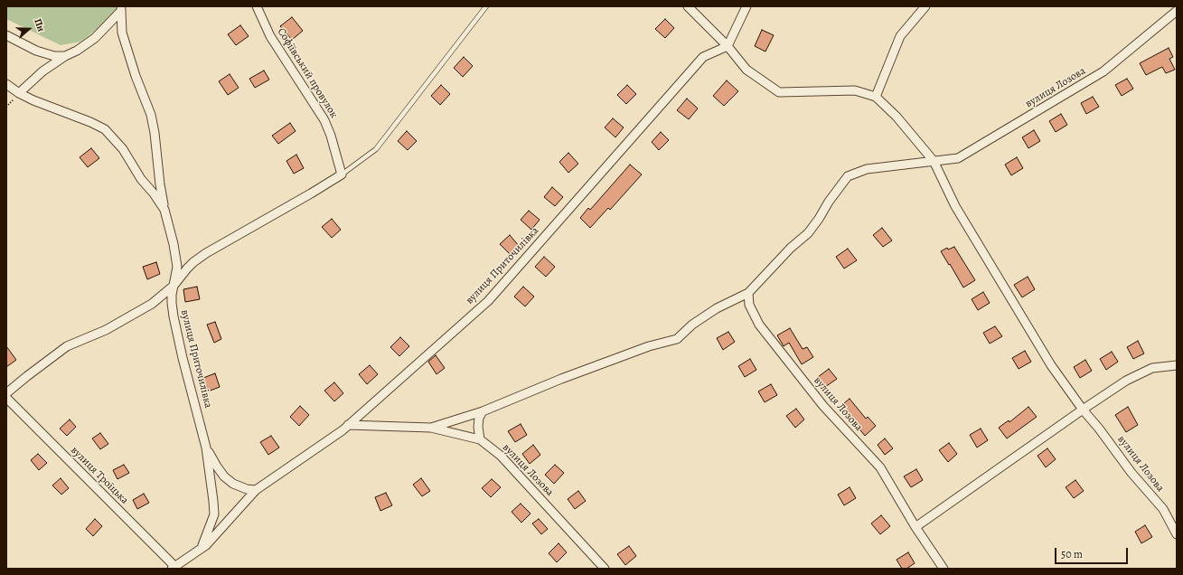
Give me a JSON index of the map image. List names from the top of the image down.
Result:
{
  "streets": {
    "street": [
      "Софіївський провулок",
      "вулиця Лозова",
      "вулиця Приточилівка",
      "вулиця Троїцька"
    ]
  },
  "crossings": [
    ["вулиця Лозова", "вулиця Приточилівка"],
    ["вулиця Приточилівка", "вулиця Троїцька"]
  ],
  "scale_bar": "50 m",
  "north": "right"
}
